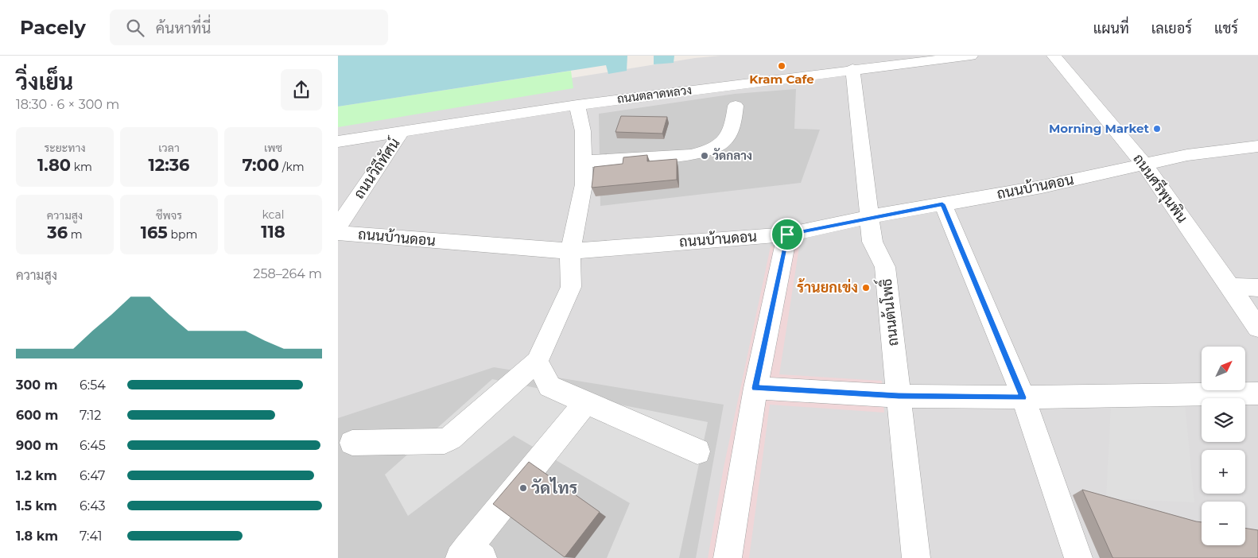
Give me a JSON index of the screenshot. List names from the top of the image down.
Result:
{
  "streets": {
    "street": [
      "ถนนตลาดหลวง",
      "ถนนวิถีทัศน์",
      "ถนนบ้านดอน",
      "ถนนศรีพุนพิน",
      "ถนนต้นโพธิ์"
    ]
  },
  "crossings": [
    ["ถนนตลาดหลวง", "ถนนวิถีทัศน์"],
    ["ถนนตลาดหลวง", "ถนนต้นโพธิ์"],
    ["ถนนบ้านดอน", "ถนนศรีพุนพิน"],
    ["ถนนบ้านดอน", "ถนนต้นโพธิ์"]
  ],
  "places": [
    "Kram Cafe",
    "Morning Market",
    "วัดกลาง",
    "ร้านยกเข่ง",
    "วัดไทร"
  ],
  "north": "top right",
  "page": {
    "header": "Pacely",
    "search": "ค้นหาที่นี่",
    "nav": ["แผนที่", "เลเยอร์", "แชร์"],
    "heading": ["วิ่งเย็น", "18:30 · 6 × 300 m"],
    "stats": [
      ["ระยะทาง", "1.80 km"],
      ["เวลา", "12:36"],
      ["เพซ", "7:00 /km"],
      ["ความสูง", "36 m"],
      ["ชีพจร", "165 bpm"],
      ["kcal", "118"]
    ],
    "chart": ["ความสูง", "258–264 m"],
    "map_buttons": ["+", "−"],
    "list": [
      {
        "name": "300 m",
        "note": "6:54"
      },
      {
        "name": "600 m",
        "note": "7:12"
      },
      {
        "name": "900 m",
        "note": "6:45"
      },
      {
        "name": "1.2 km",
        "note": "6:47"
      },
      {
        "name": "1.5 km",
        "note": "6:43"
      },
      {
        "name": "1.8 km",
        "note": "7:41"
      }
    ]
  }
}
